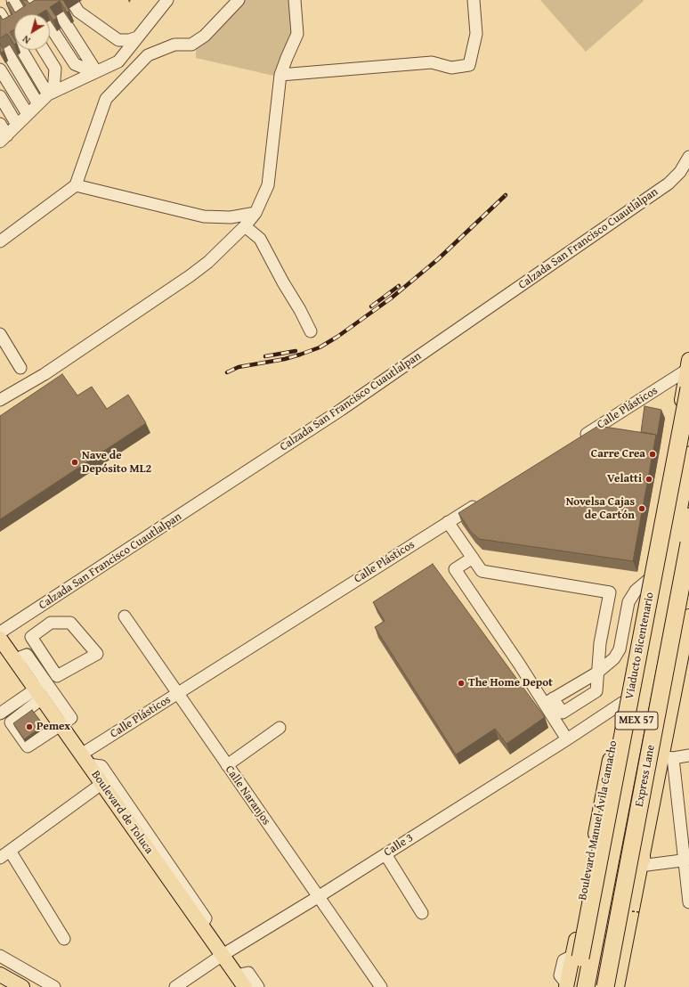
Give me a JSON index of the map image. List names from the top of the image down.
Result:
{
  "streets": {
    "highway": [
      "Viaducto Bicentenario",
      "MEX 57",
      "Express Lane",
      "Boulevard Manuel Ávila Camacho"
    ],
    "main road": ["Boulevard de Toluca"],
    "street": [
      "Calzada San Francisco Cuautlalpan",
      "Calle Plásticos",
      "Calle Naranjos",
      "Calle 3"
    ]
  },
  "crossings": [
    ["Calle Plásticos", "Calle Naranjos"],
    ["Calle Plásticos", "Boulevard de Toluca"],
    ["Calle Plásticos", "Boulevard Manuel Ávila Camacho"],
    ["Viaducto Bicentenario", "Boulevard Manuel Ávila Camacho"],
    ["Calle Naranjos", "Calle 3"],
    ["Boulevard de Toluca", "Calle 3"],
    ["Boulevard Manuel Ávila Camacho", "Calle 3"]
  ],
  "places": [
    "Carre Crea",
    "Nave de Depósito ML2",
    "Velatti",
    "Novelsa Cajas de Cartón",
    "The Home Depot",
    "Pemex"
  ],
  "north": "bottom left"
}
